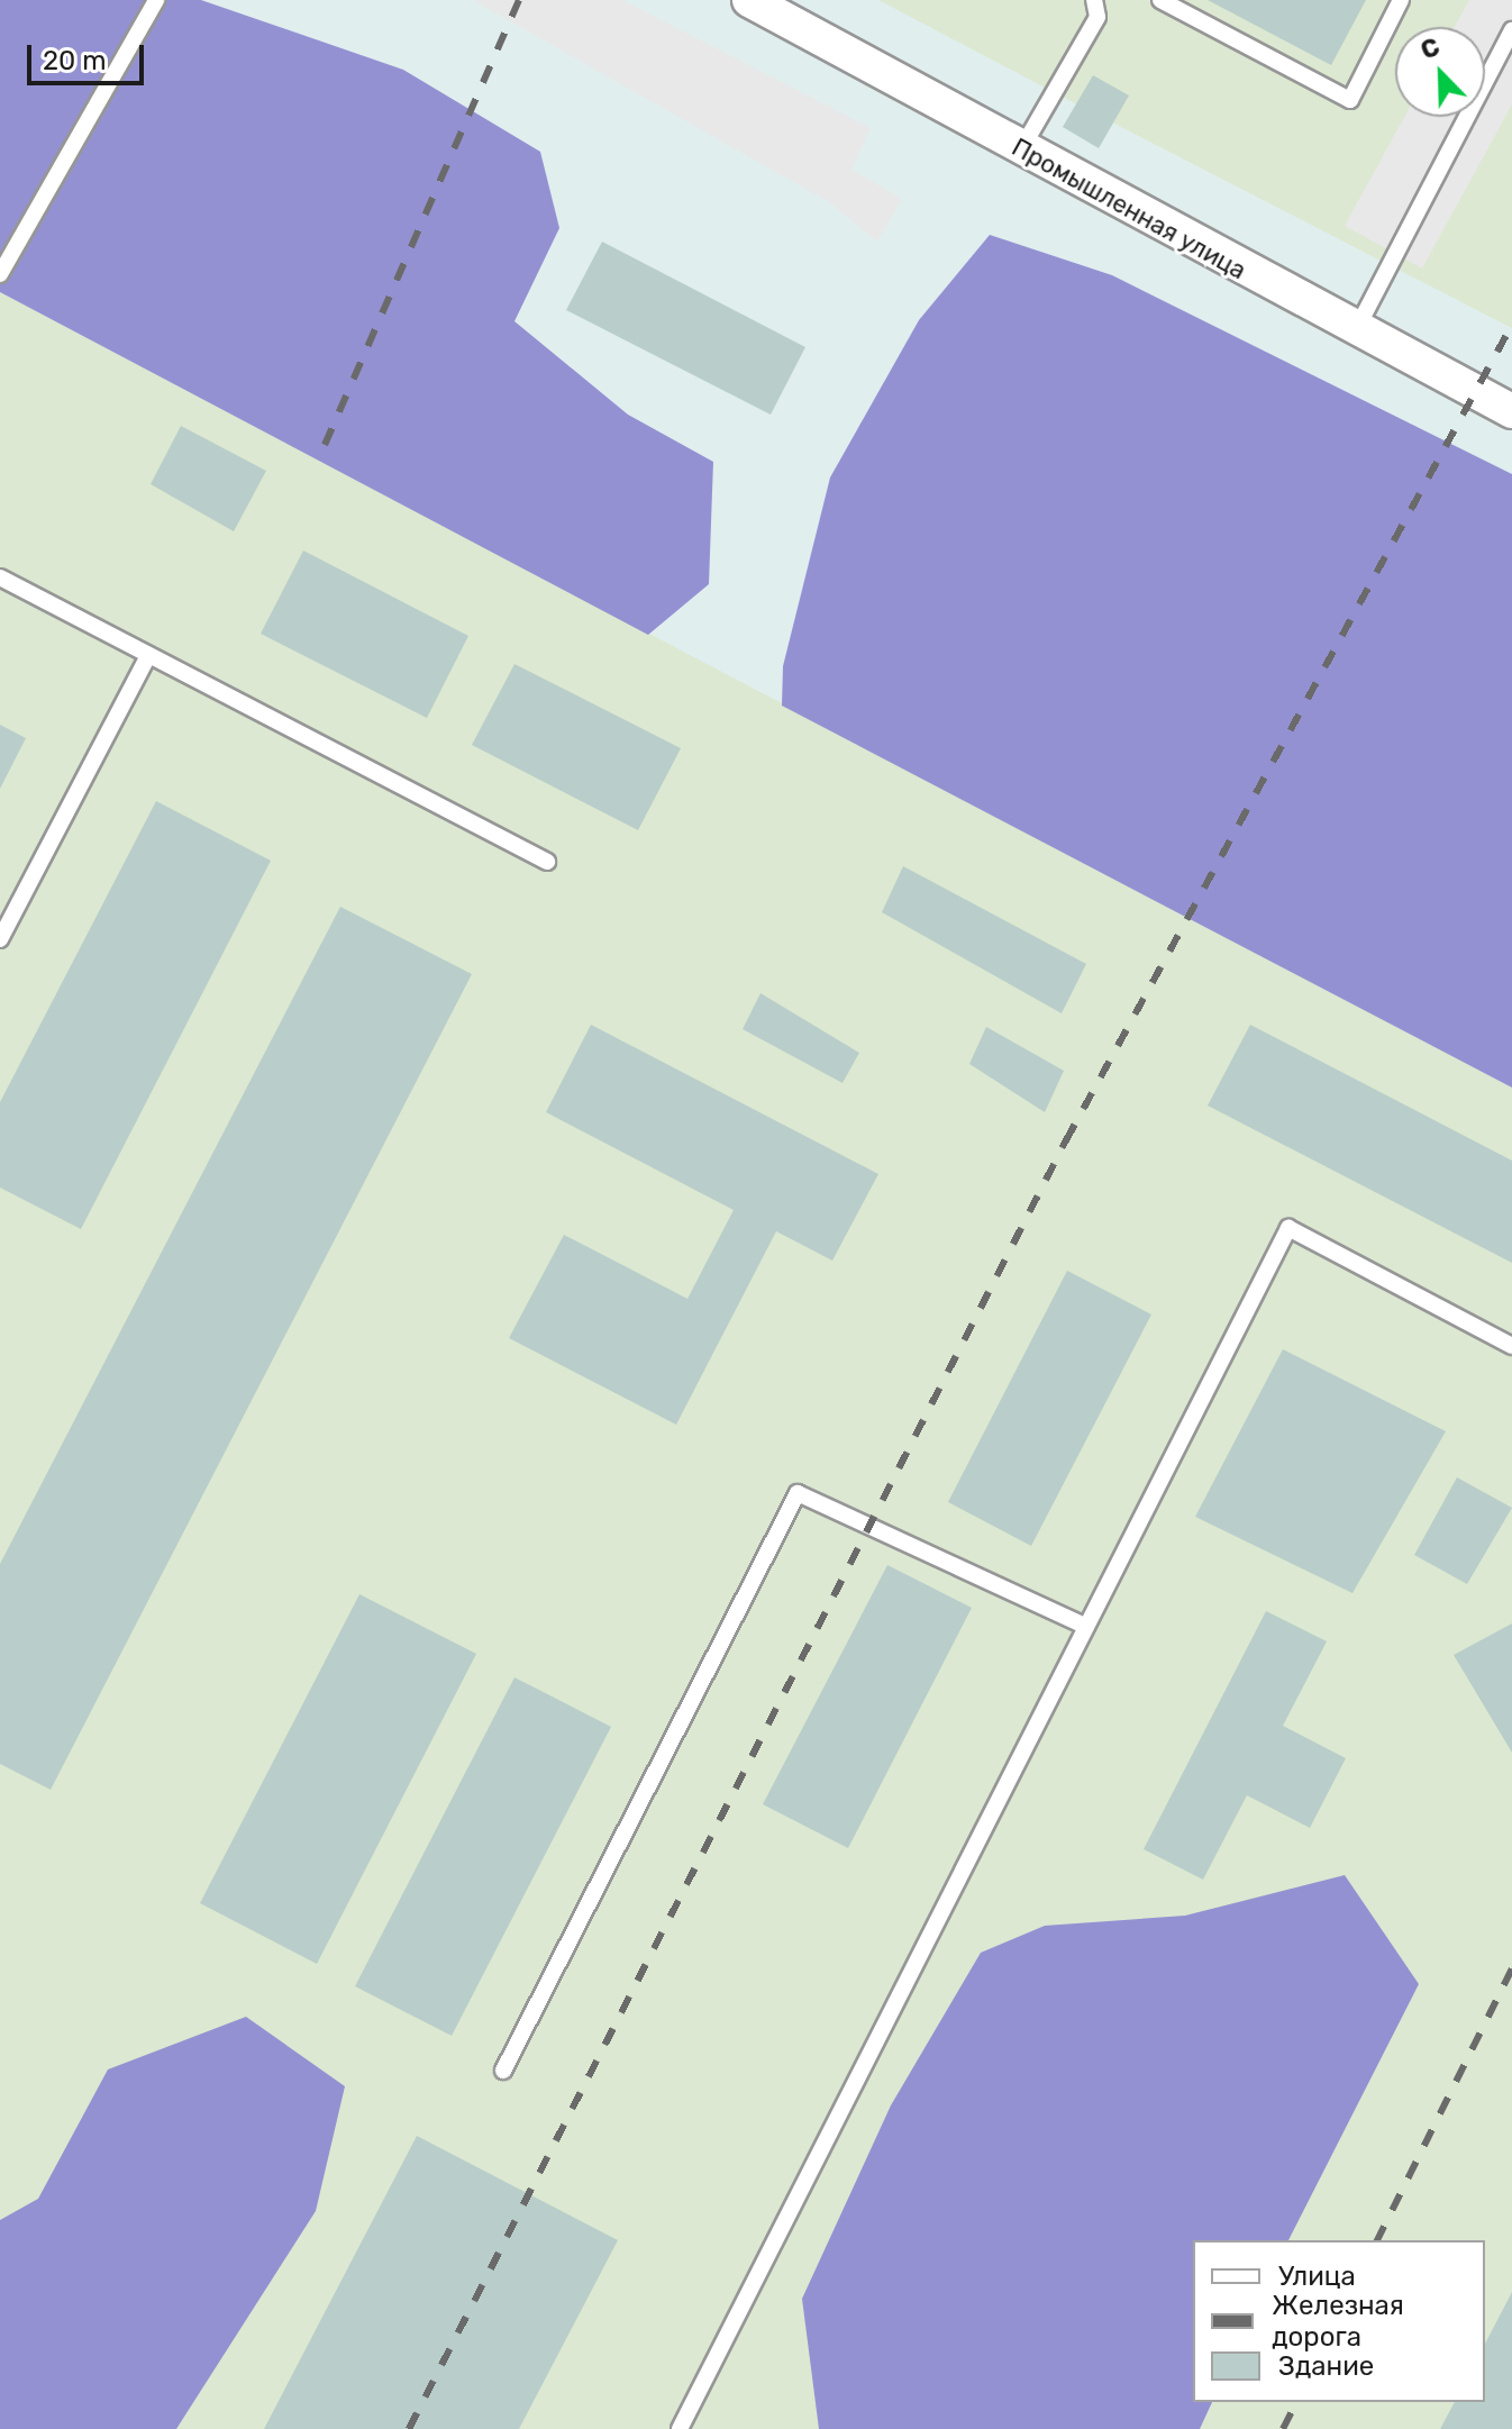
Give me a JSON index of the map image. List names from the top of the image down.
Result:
{
  "streets": {
    "street": ["Промышленная улица"]
  },
  "legend": ["Улица", "Железная дорога", "Здание"],
  "scale_bar": "20 m",
  "north": "top left"
}
